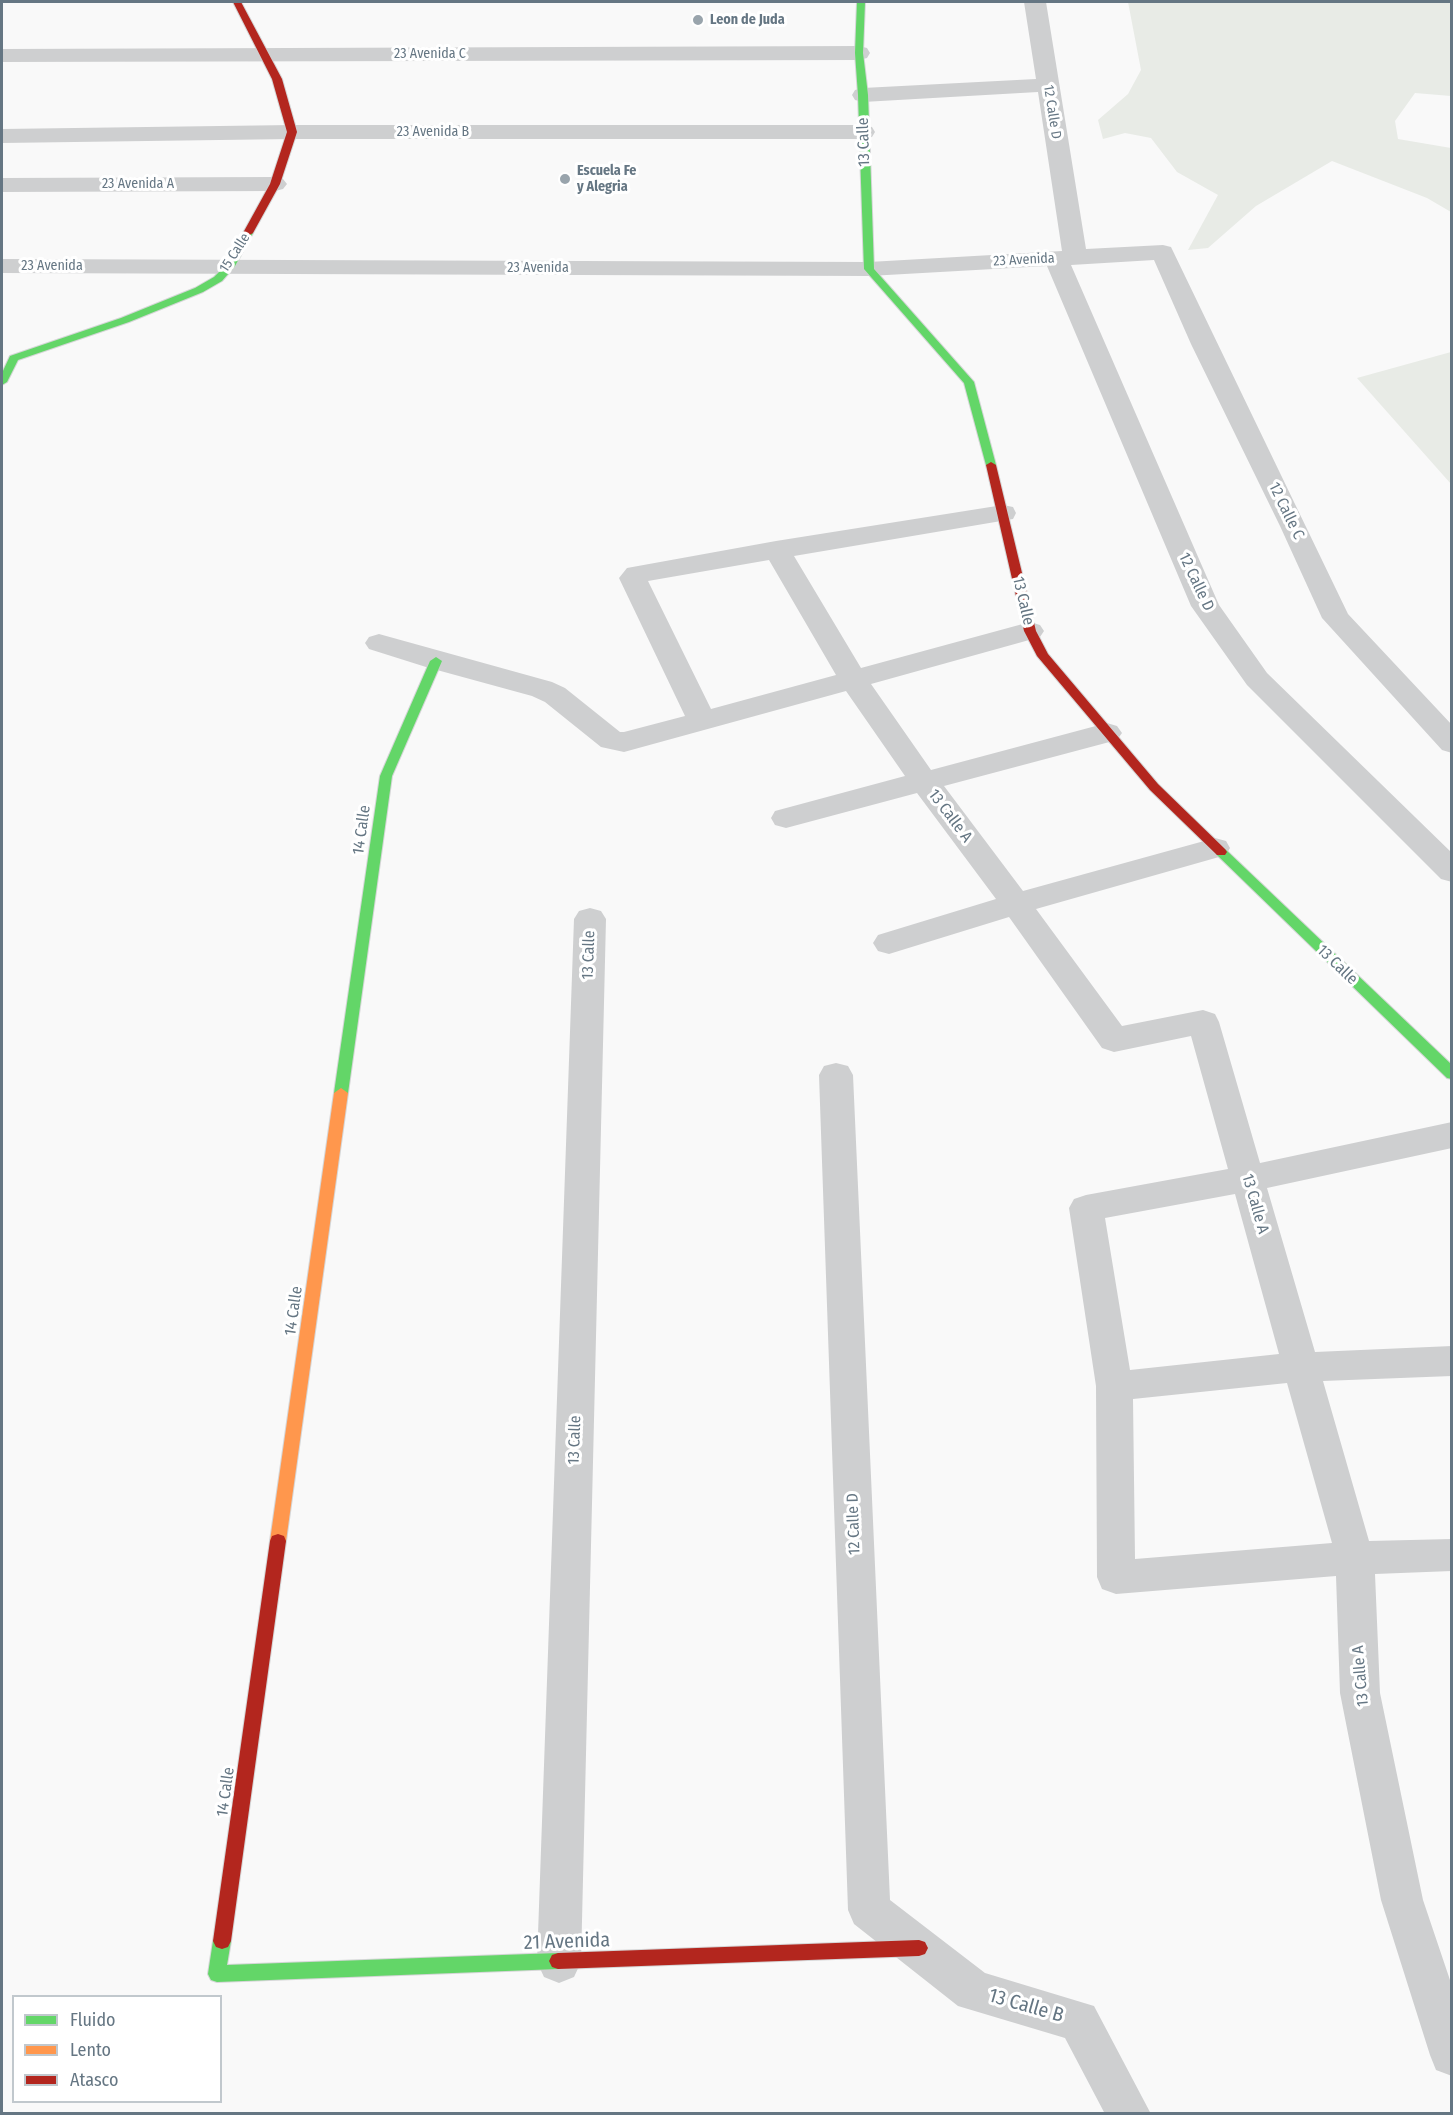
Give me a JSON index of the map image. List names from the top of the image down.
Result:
{
  "streets": {
    "street": [
      "23 Avenida C",
      "12 Calle D",
      "23 Avenida B",
      "13 Calle",
      "23 Avenida A",
      "15 Calle",
      "23 Avenida",
      "12 Calle C",
      "13 Calle A",
      "14 Calle",
      "21 Avenida",
      "13 Calle B"
    ]
  },
  "crossings": [
    ["23 Avenida C", "13 Calle"],
    ["12 Calle D", "23 Avenida"],
    ["12 Calle D", "21 Avenida"],
    ["12 Calle D", "13 Calle B"],
    ["23 Avenida B", "13 Calle"],
    ["23 Avenida B", "15 Calle"],
    ["13 Calle", "23 Avenida"],
    ["13 Calle", "21 Avenida"],
    ["23 Avenida A", "15 Calle"],
    ["15 Calle", "23 Avenida"],
    ["23 Avenida", "12 Calle C"],
    ["14 Calle", "21 Avenida"],
    ["21 Avenida", "13 Calle B"]
  ],
  "places": ["Leon de Juda", "Escuela Fe y Alegria"],
  "legend": ["Fluido", "Lento", "Atasco"]
}
